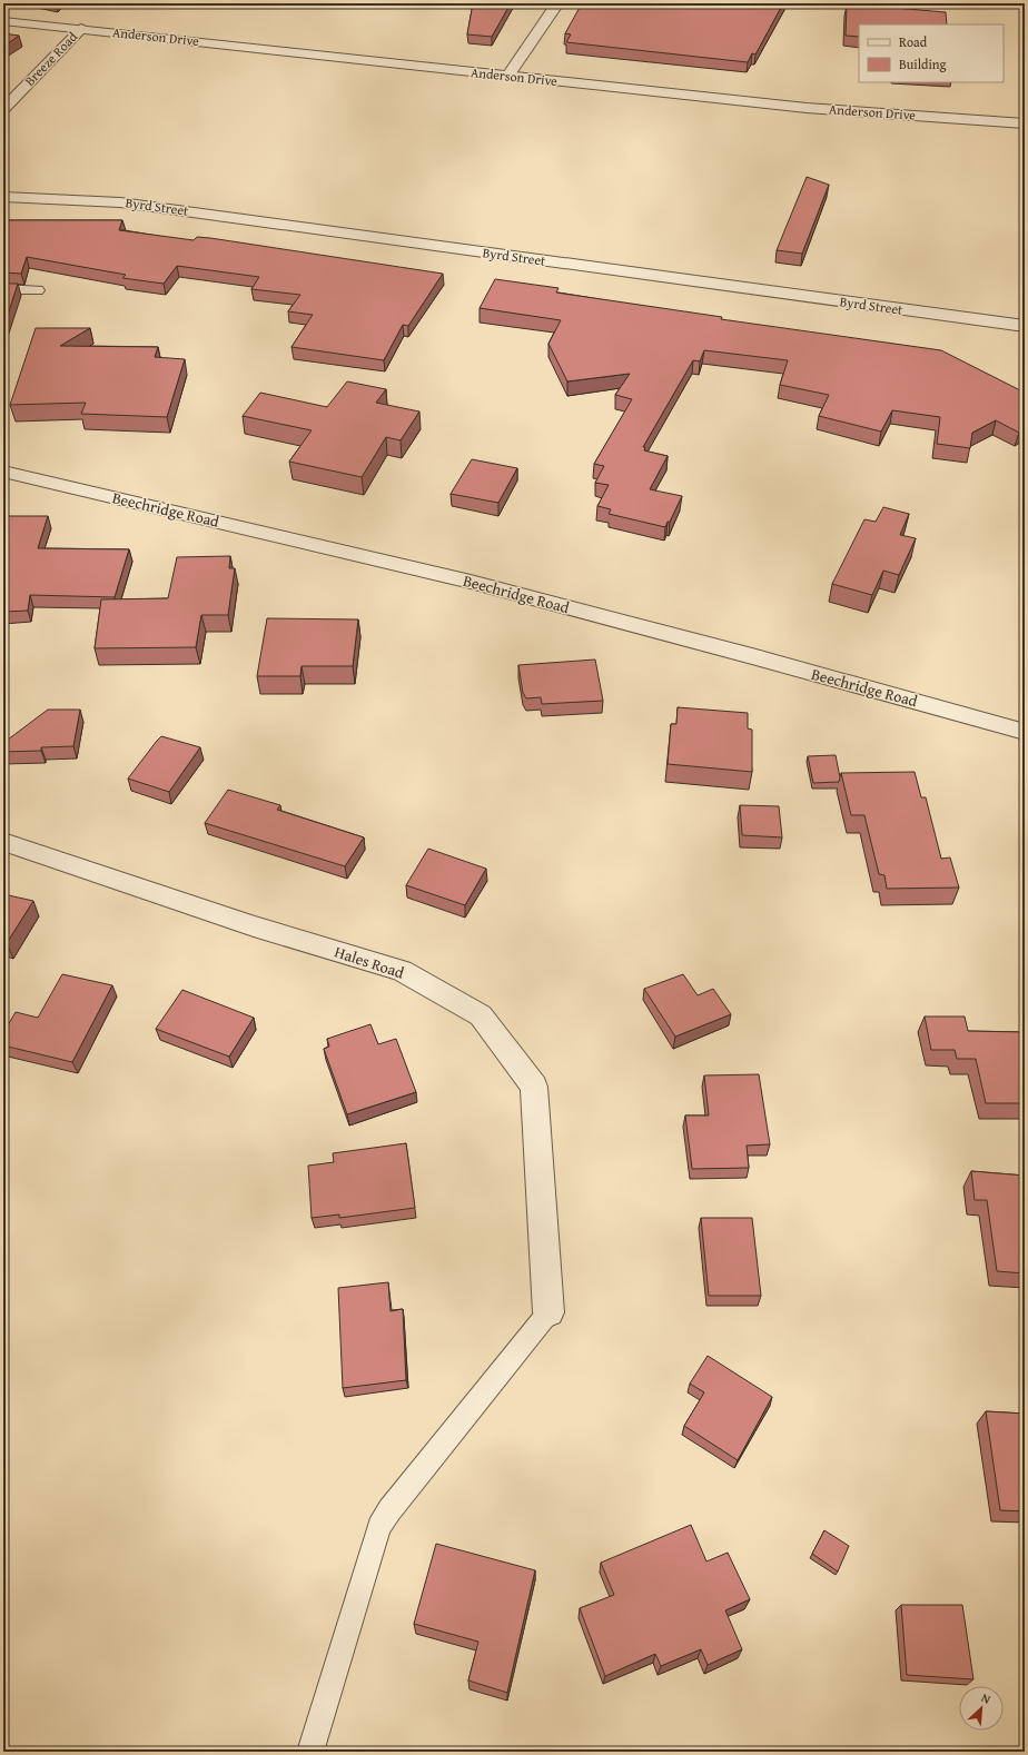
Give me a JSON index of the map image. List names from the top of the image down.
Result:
{
  "streets": {
    "street": [
      "Anderson Drive",
      "Breeze Road",
      "Byrd Street",
      "Beechridge Road",
      "Hales Road"
    ]
  },
  "crossings": [
    ["Anderson Drive", "Breeze Road"]
  ],
  "legend": ["Road", "Building"],
  "north": "top right"
}
